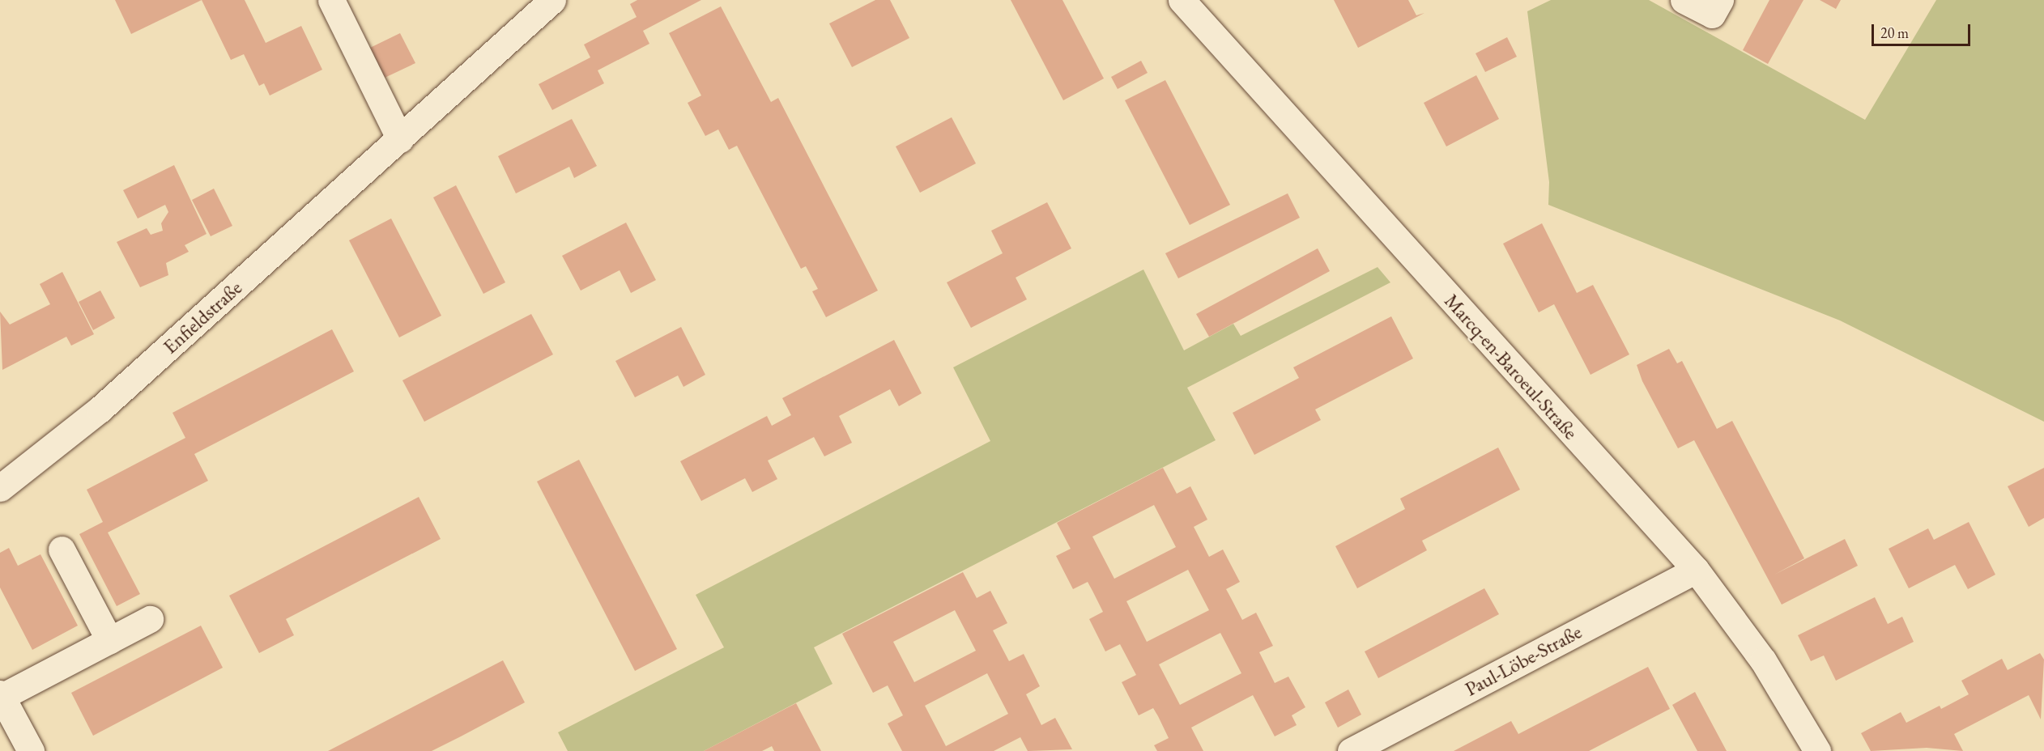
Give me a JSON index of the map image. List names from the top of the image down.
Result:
{
  "streets": {
    "street": ["Enfieldstraße", "Marcq-en-Baroeul-Straße", "Paul-Löbe-Straße"]
  },
  "crossings": [
    ["Marcq-en-Baroeul-Straße", "Paul-Löbe-Straße"]
  ],
  "scale_bar": "20 m"
}
